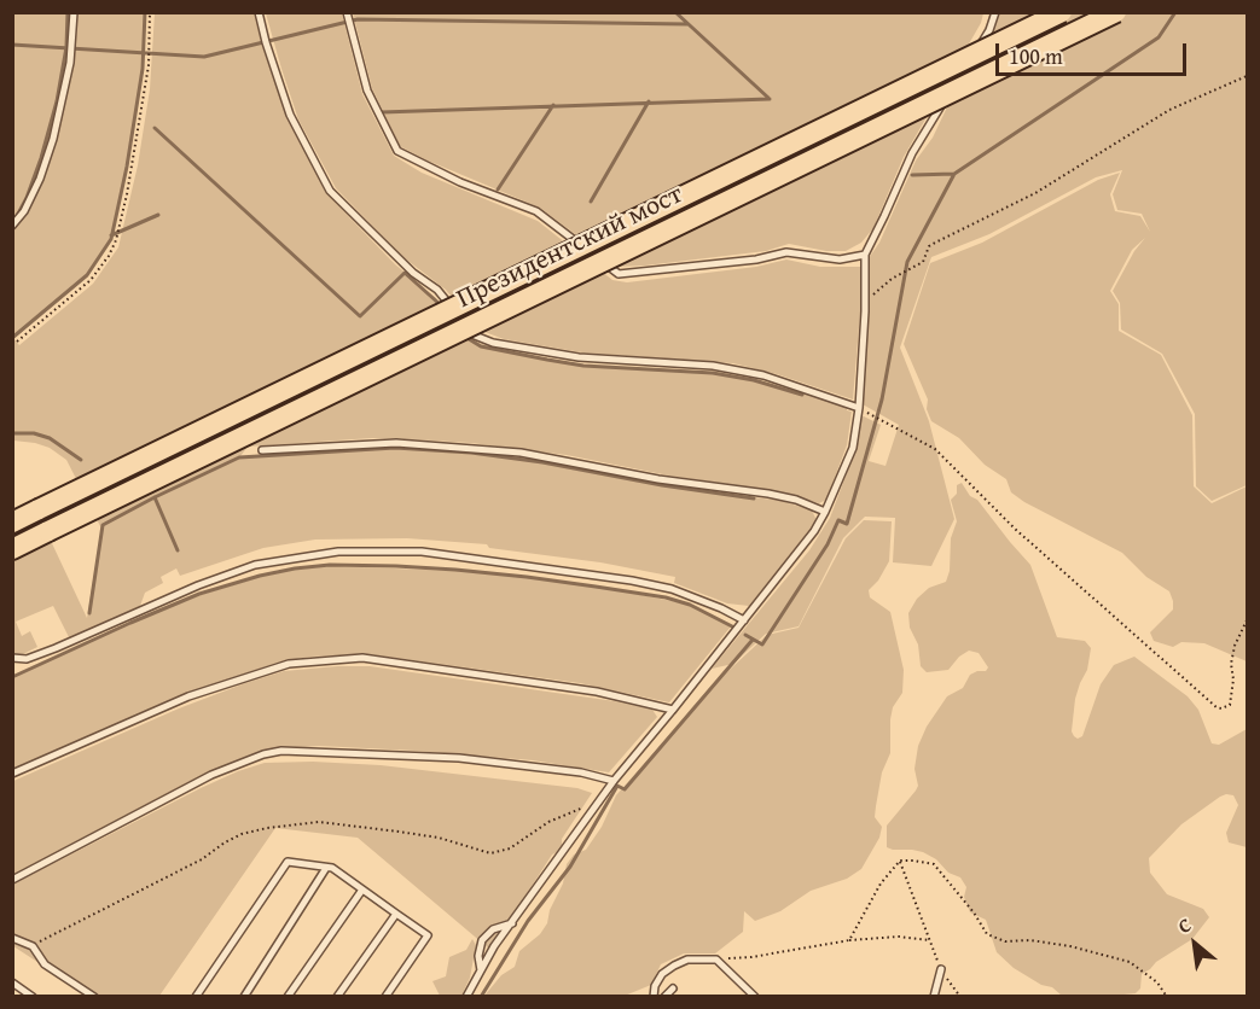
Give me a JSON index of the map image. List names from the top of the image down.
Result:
{
  "streets": {
    "highway": ["Президентский мост"]
  },
  "scale_bar": "100 m",
  "north": "top left"
}
